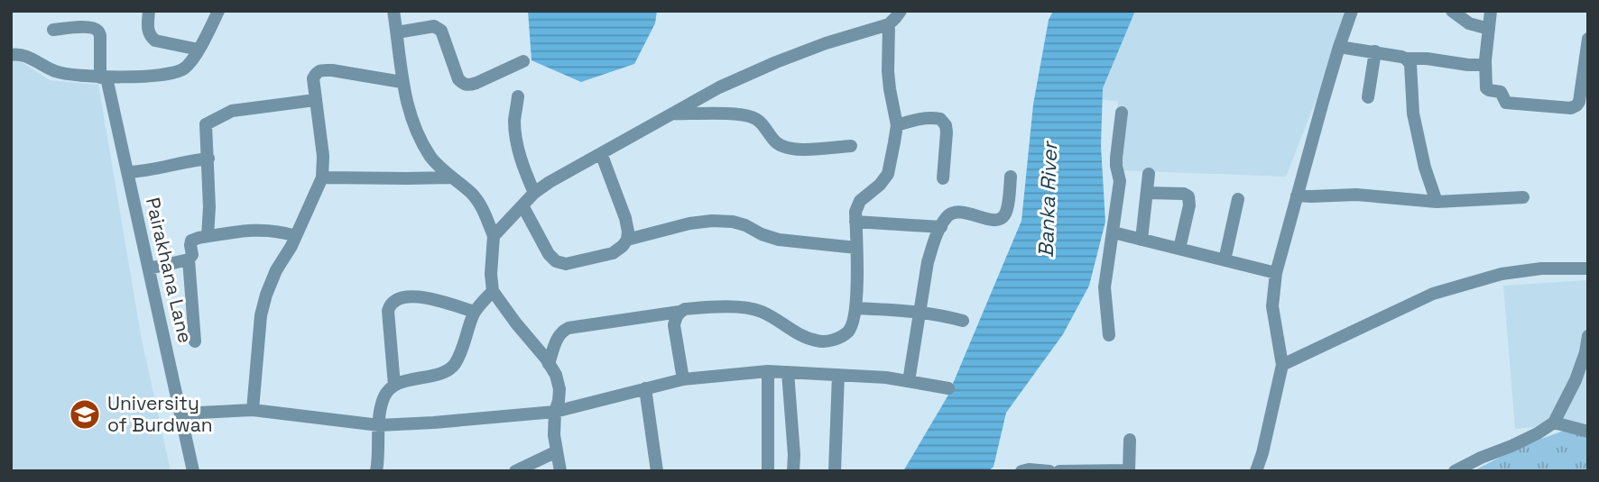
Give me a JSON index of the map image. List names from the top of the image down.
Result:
{
  "streets": {
    "street": ["Pairakhana Lane"]
  },
  "water": ["Banka River"],
  "places": {
    "school or university": ["University of Burdwan"]
  }
}
